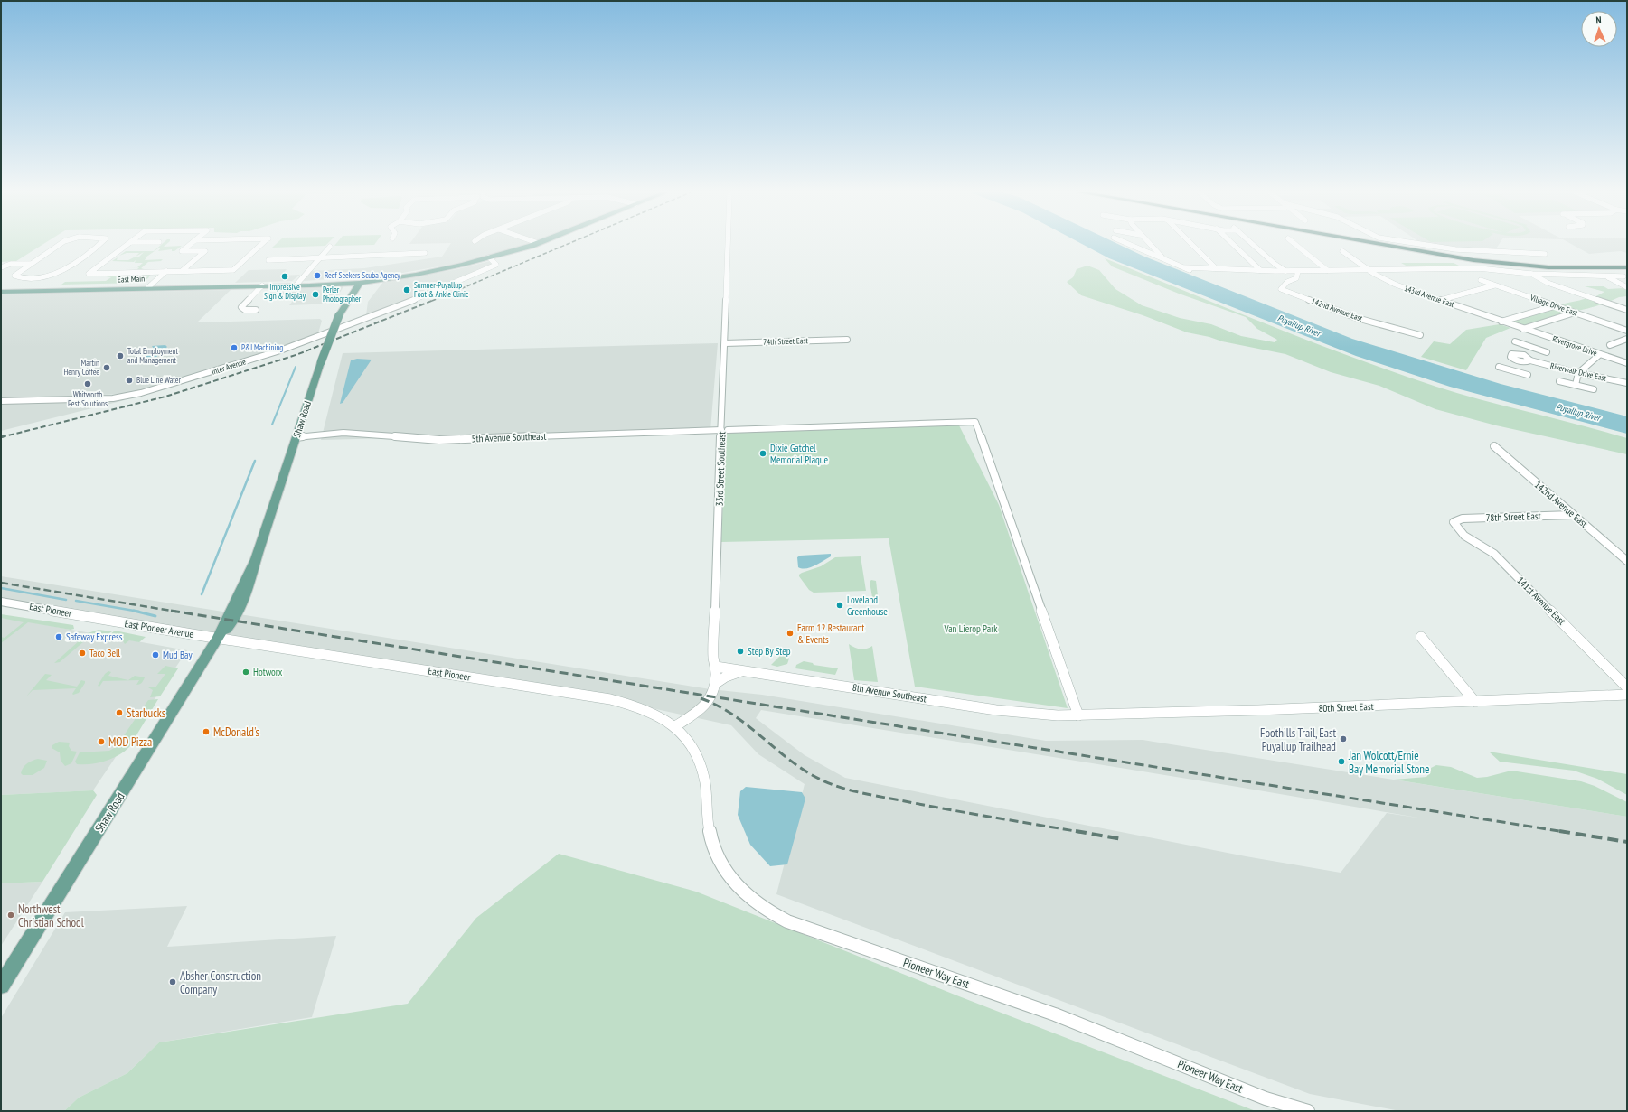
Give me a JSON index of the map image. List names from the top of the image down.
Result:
{
  "streets": {
    "main road": ["East Main", "Shaw Road"],
    "street": [
      "143rd Avenue East",
      "Village Drive East",
      "142nd Avenue East",
      "74th Street East",
      "Rivergrove Drive",
      "Inter Avenue",
      "Riverwalk Drive East",
      "5th Avenue Southeast",
      "33rd Street Southeast",
      "78th Street East",
      "141st Avenue East",
      "East Pioneer",
      "East Pioneer Avenue",
      "8th Avenue Southeast",
      "80th Street East",
      "Pioneer Way East"
    ]
  },
  "crossings": [
    ["East Main", "Inter Avenue"],
    ["East Main", "Shaw Road"],
    ["143rd Avenue East", "Rivergrove Drive"],
    ["142nd Avenue East", "78th Street East"],
    ["74th Street East", "33rd Street Southeast"],
    ["Shaw Road", "5th Avenue Southeast"],
    ["Shaw Road", "East Pioneer"],
    ["Shaw Road", "East Pioneer Avenue"],
    ["5th Avenue Southeast", "33rd Street Southeast"],
    ["5th Avenue Southeast", "80th Street East"],
    ["33rd Street Southeast", "East Pioneer"],
    ["33rd Street Southeast", "8th Avenue Southeast"],
    ["33rd Street Southeast", "Pioneer Way East"],
    ["78th Street East", "141st Avenue East"],
    ["East Pioneer", "East Pioneer Avenue"],
    ["East Pioneer", "Pioneer Way East"],
    ["8th Avenue Southeast", "80th Street East"]
  ],
  "water": ["Puyallup River"],
  "parks": ["Van Lierop Park"],
  "places": [
    "Reef Seekers Scuba Agency",
    "Impressive Sign & Display",
    "Sumner-Puyallup Foot & Ankle Clinic",
    "Perler Photographer",
    "P&J Machining",
    "Total Employment and Management",
    "Martin Henry Coffee",
    "Blue Line Water",
    "Whitworth Pest Solutions",
    "Dixie Gatchel Memorial Plaque",
    "Loveland Greenhouse",
    "Farm 12 Restaurant & Events",
    "Safeway Express",
    "Step By Step",
    "Taco Bell",
    "Mud Bay",
    "Hotworx",
    "Starbucks",
    "McDonald's",
    "Foothills Trail, East Puyallup Trailhead",
    "MOD Pizza",
    "Jan Wolcott/Ernie Bay Memorial Stone",
    "Northwest Christian School",
    "Absher Construction Company"
  ],
  "north": "top"
}
